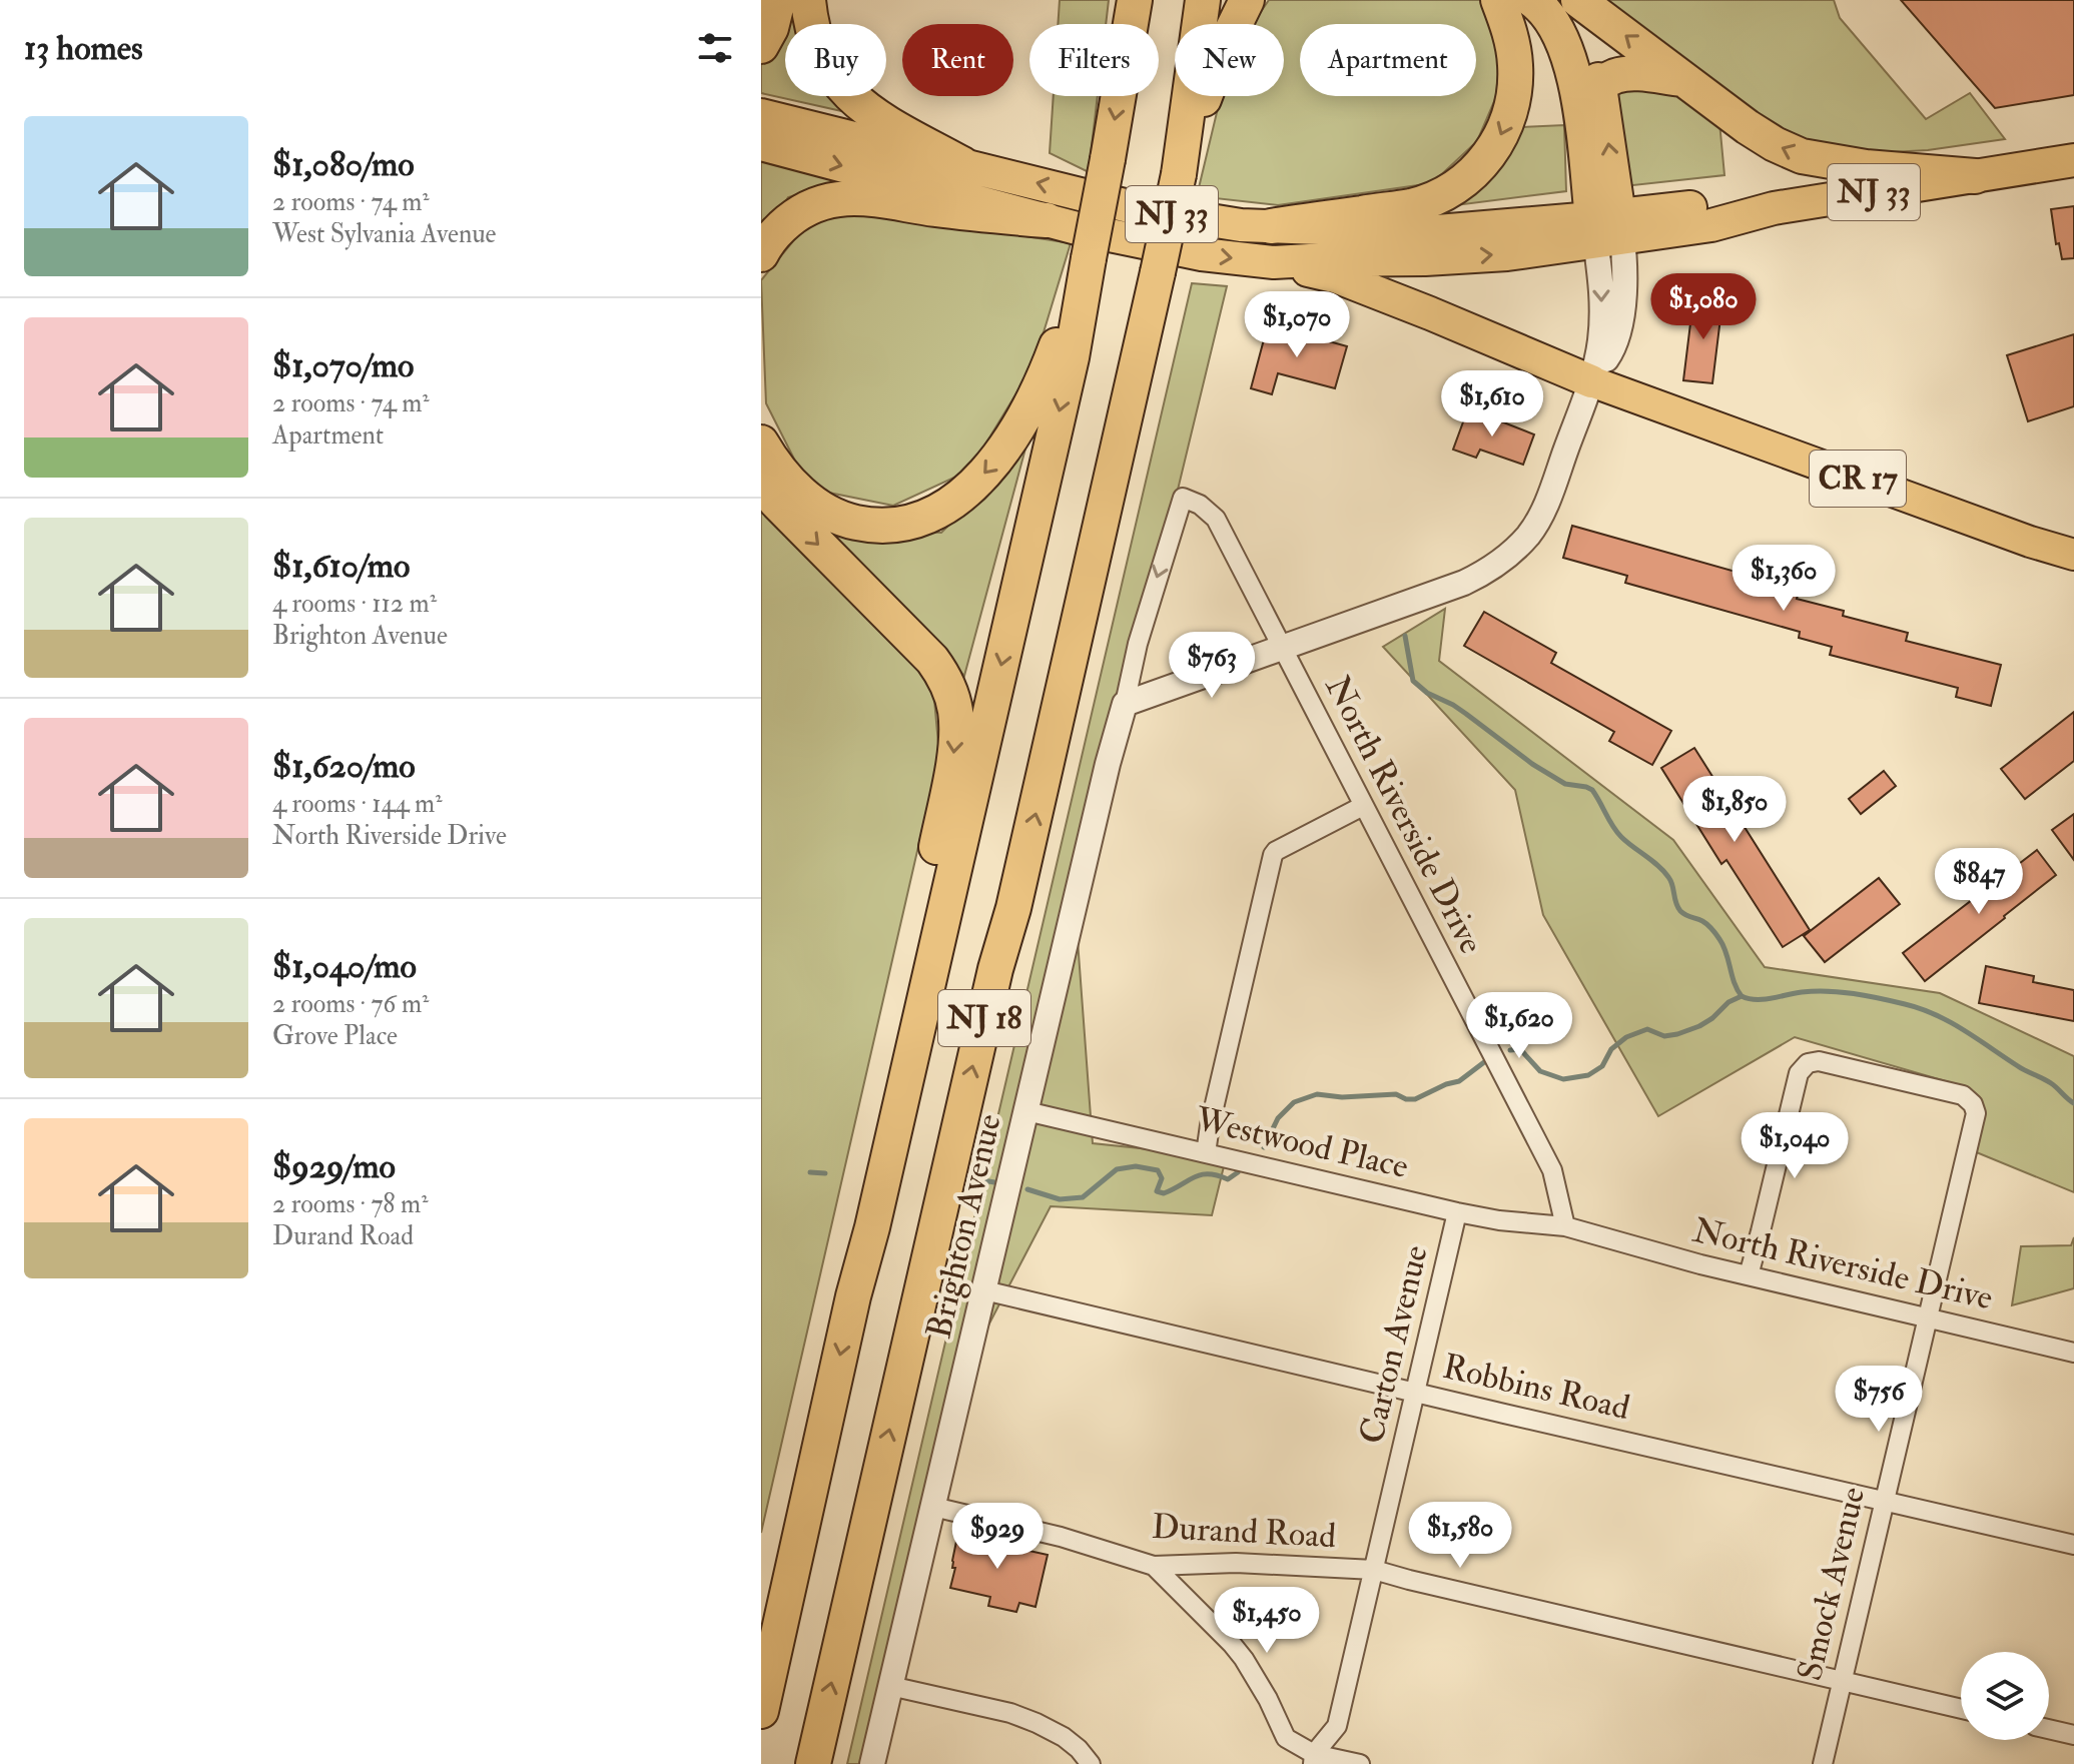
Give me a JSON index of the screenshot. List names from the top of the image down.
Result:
{
  "streets": {
    "highway": ["NJ 33", "NJ 18"],
    "main road": ["CR 17"],
    "street": [
      "North Riverside Drive",
      "Westwood Place",
      "Brighton Avenue",
      "Carton Avenue",
      "Robbins Road",
      "Durand Road",
      "Smock Avenue"
    ]
  },
  "crossings": [
    ["North Riverside Drive", "Westwood Place"],
    ["North Riverside Drive", "Brighton Avenue"],
    ["North Riverside Drive", "Smock Avenue"],
    ["Westwood Place", "Brighton Avenue"],
    ["Westwood Place", "Carton Avenue"],
    ["Brighton Avenue", "Robbins Road"],
    ["Brighton Avenue", "Durand Road"],
    ["Carton Avenue", "Robbins Road"],
    ["Carton Avenue", "Durand Road"],
    ["Robbins Road", "Smock Avenue"],
    ["Durand Road", "Smock Avenue"]
  ],
  "page": {
    "heading": "13 homes",
    "chip": [
      "Buy",
      "Rent",
      "Filters",
      "New",
      "Apartment"
    ],
    "list": [
      {
        "name": "$1,080/mo",
        "note": "2 rooms · 74 m² · West Sylvania Avenue"
      },
      {
        "name": "$1,070/mo",
        "note": "2 rooms · 74 m² · Apartment"
      },
      {
        "name": "$1,610/mo",
        "note": "4 rooms · 112 m² · Brighton Avenue"
      },
      {
        "name": "$1,620/mo",
        "note": "4 rooms · 144 m² · North Riverside Drive"
      },
      {
        "name": "$1,040/mo",
        "note": "2 rooms · 76 m² · Grove Place"
      },
      {
        "name": "$929/mo",
        "note": "2 rooms · 78 m² · Durand Road"
      }
    ],
    "price": [
      "$1,080",
      "$1,070",
      "$1,610",
      "$1,360",
      "$763",
      "$1,850",
      "$847",
      "$1,620",
      "$1,040",
      "$756",
      "$1,580",
      "$929",
      "$1,450"
    ]
  }
}
